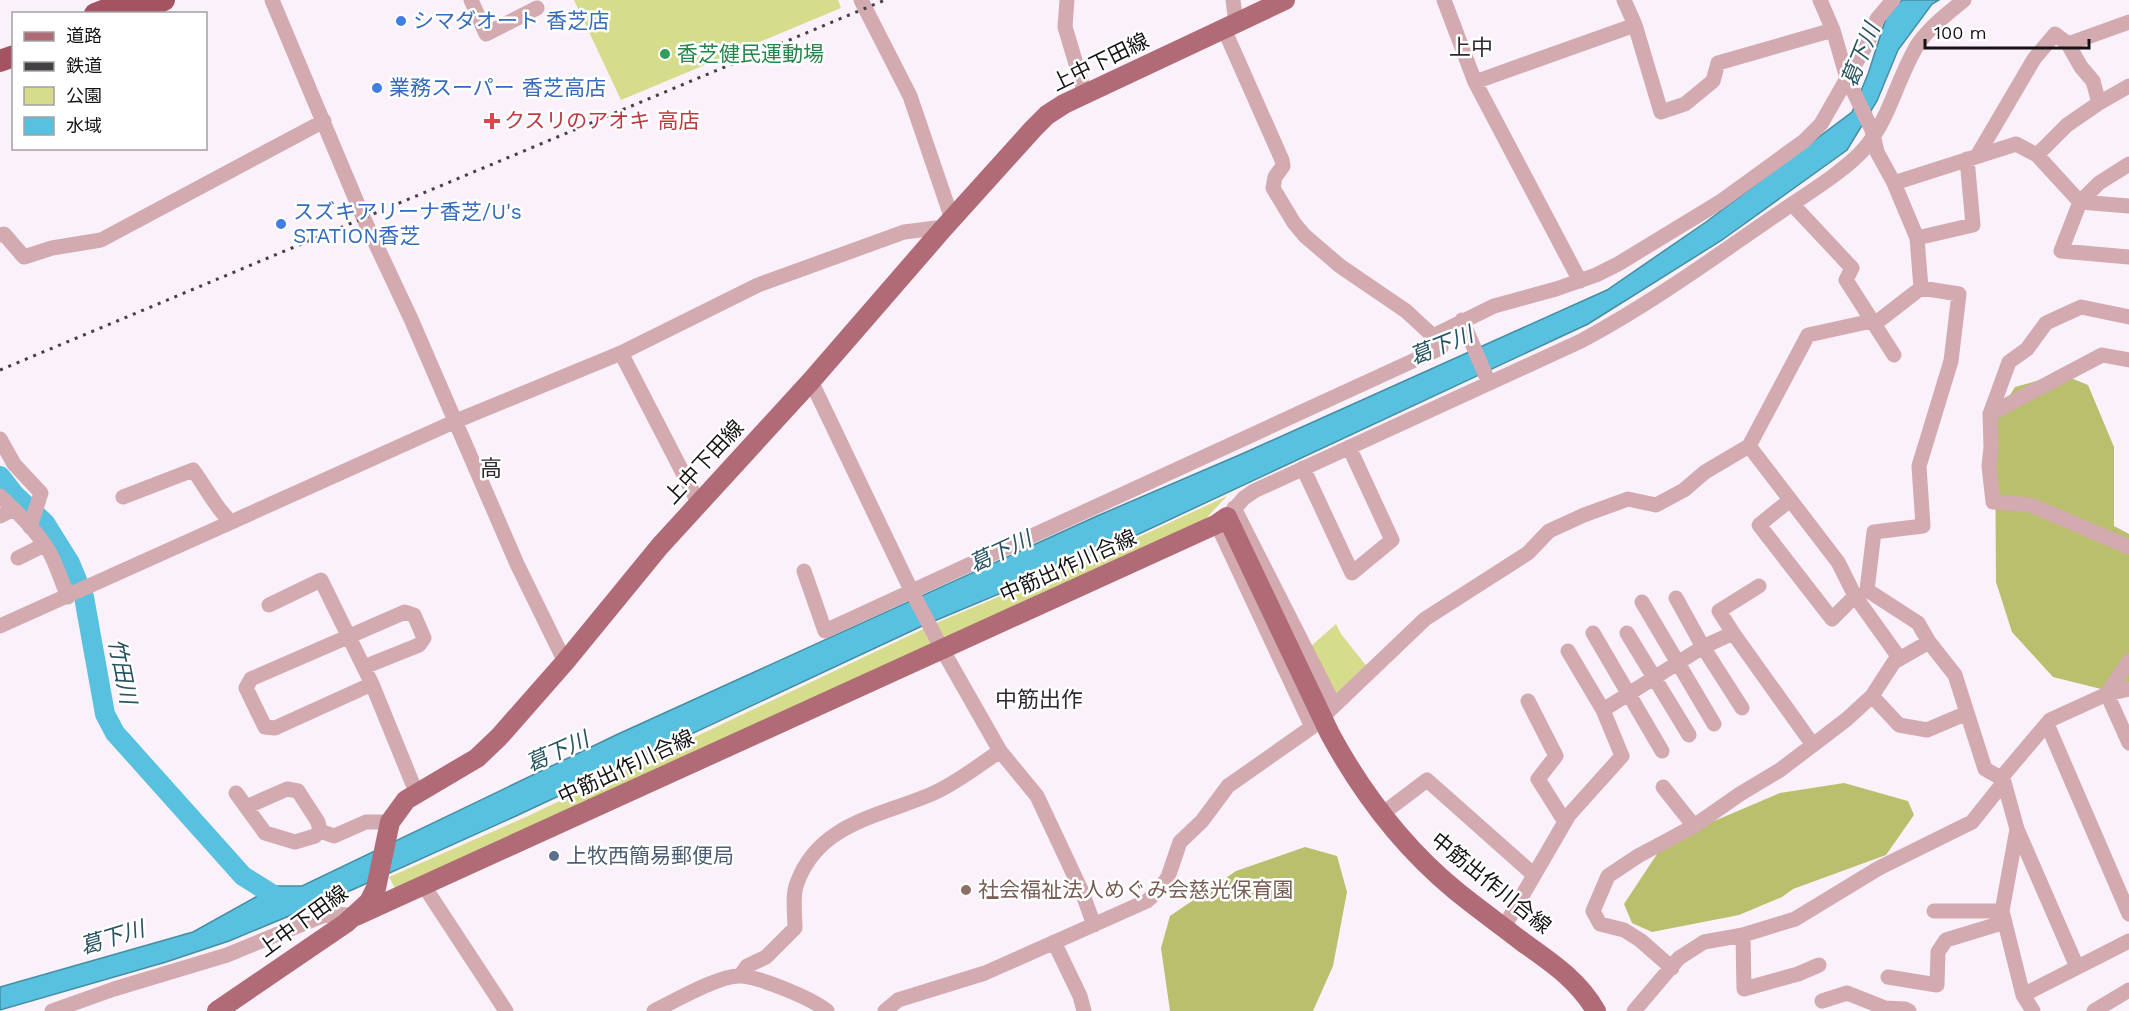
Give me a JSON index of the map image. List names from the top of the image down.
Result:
{
  "streets": {
    "main road": ["上中下田線", "中筋出作川合線"]
  },
  "crossings": [
    ["上中下田線", "中筋出作川合線"]
  ],
  "districts": ["上中", "高", "中筋出作"],
  "water": ["葛下川", "竹田川"],
  "places": {
    "other": [
      "シマダオート 香芝店",
      "香芝健民運動場",
      "業務スーパー 香芝高店",
      "スズキアリーナ香芝/U's STATION香芝",
      "上牧西簡易郵便局",
      "社会福祉法人めぐみ会慈光保育園"
    ],
    "health": ["クスリのアオキ 高店"]
  },
  "legend": [
    "道路",
    "鉄道",
    "公園",
    "水域"
  ],
  "scale_bar": "100 m"
}
